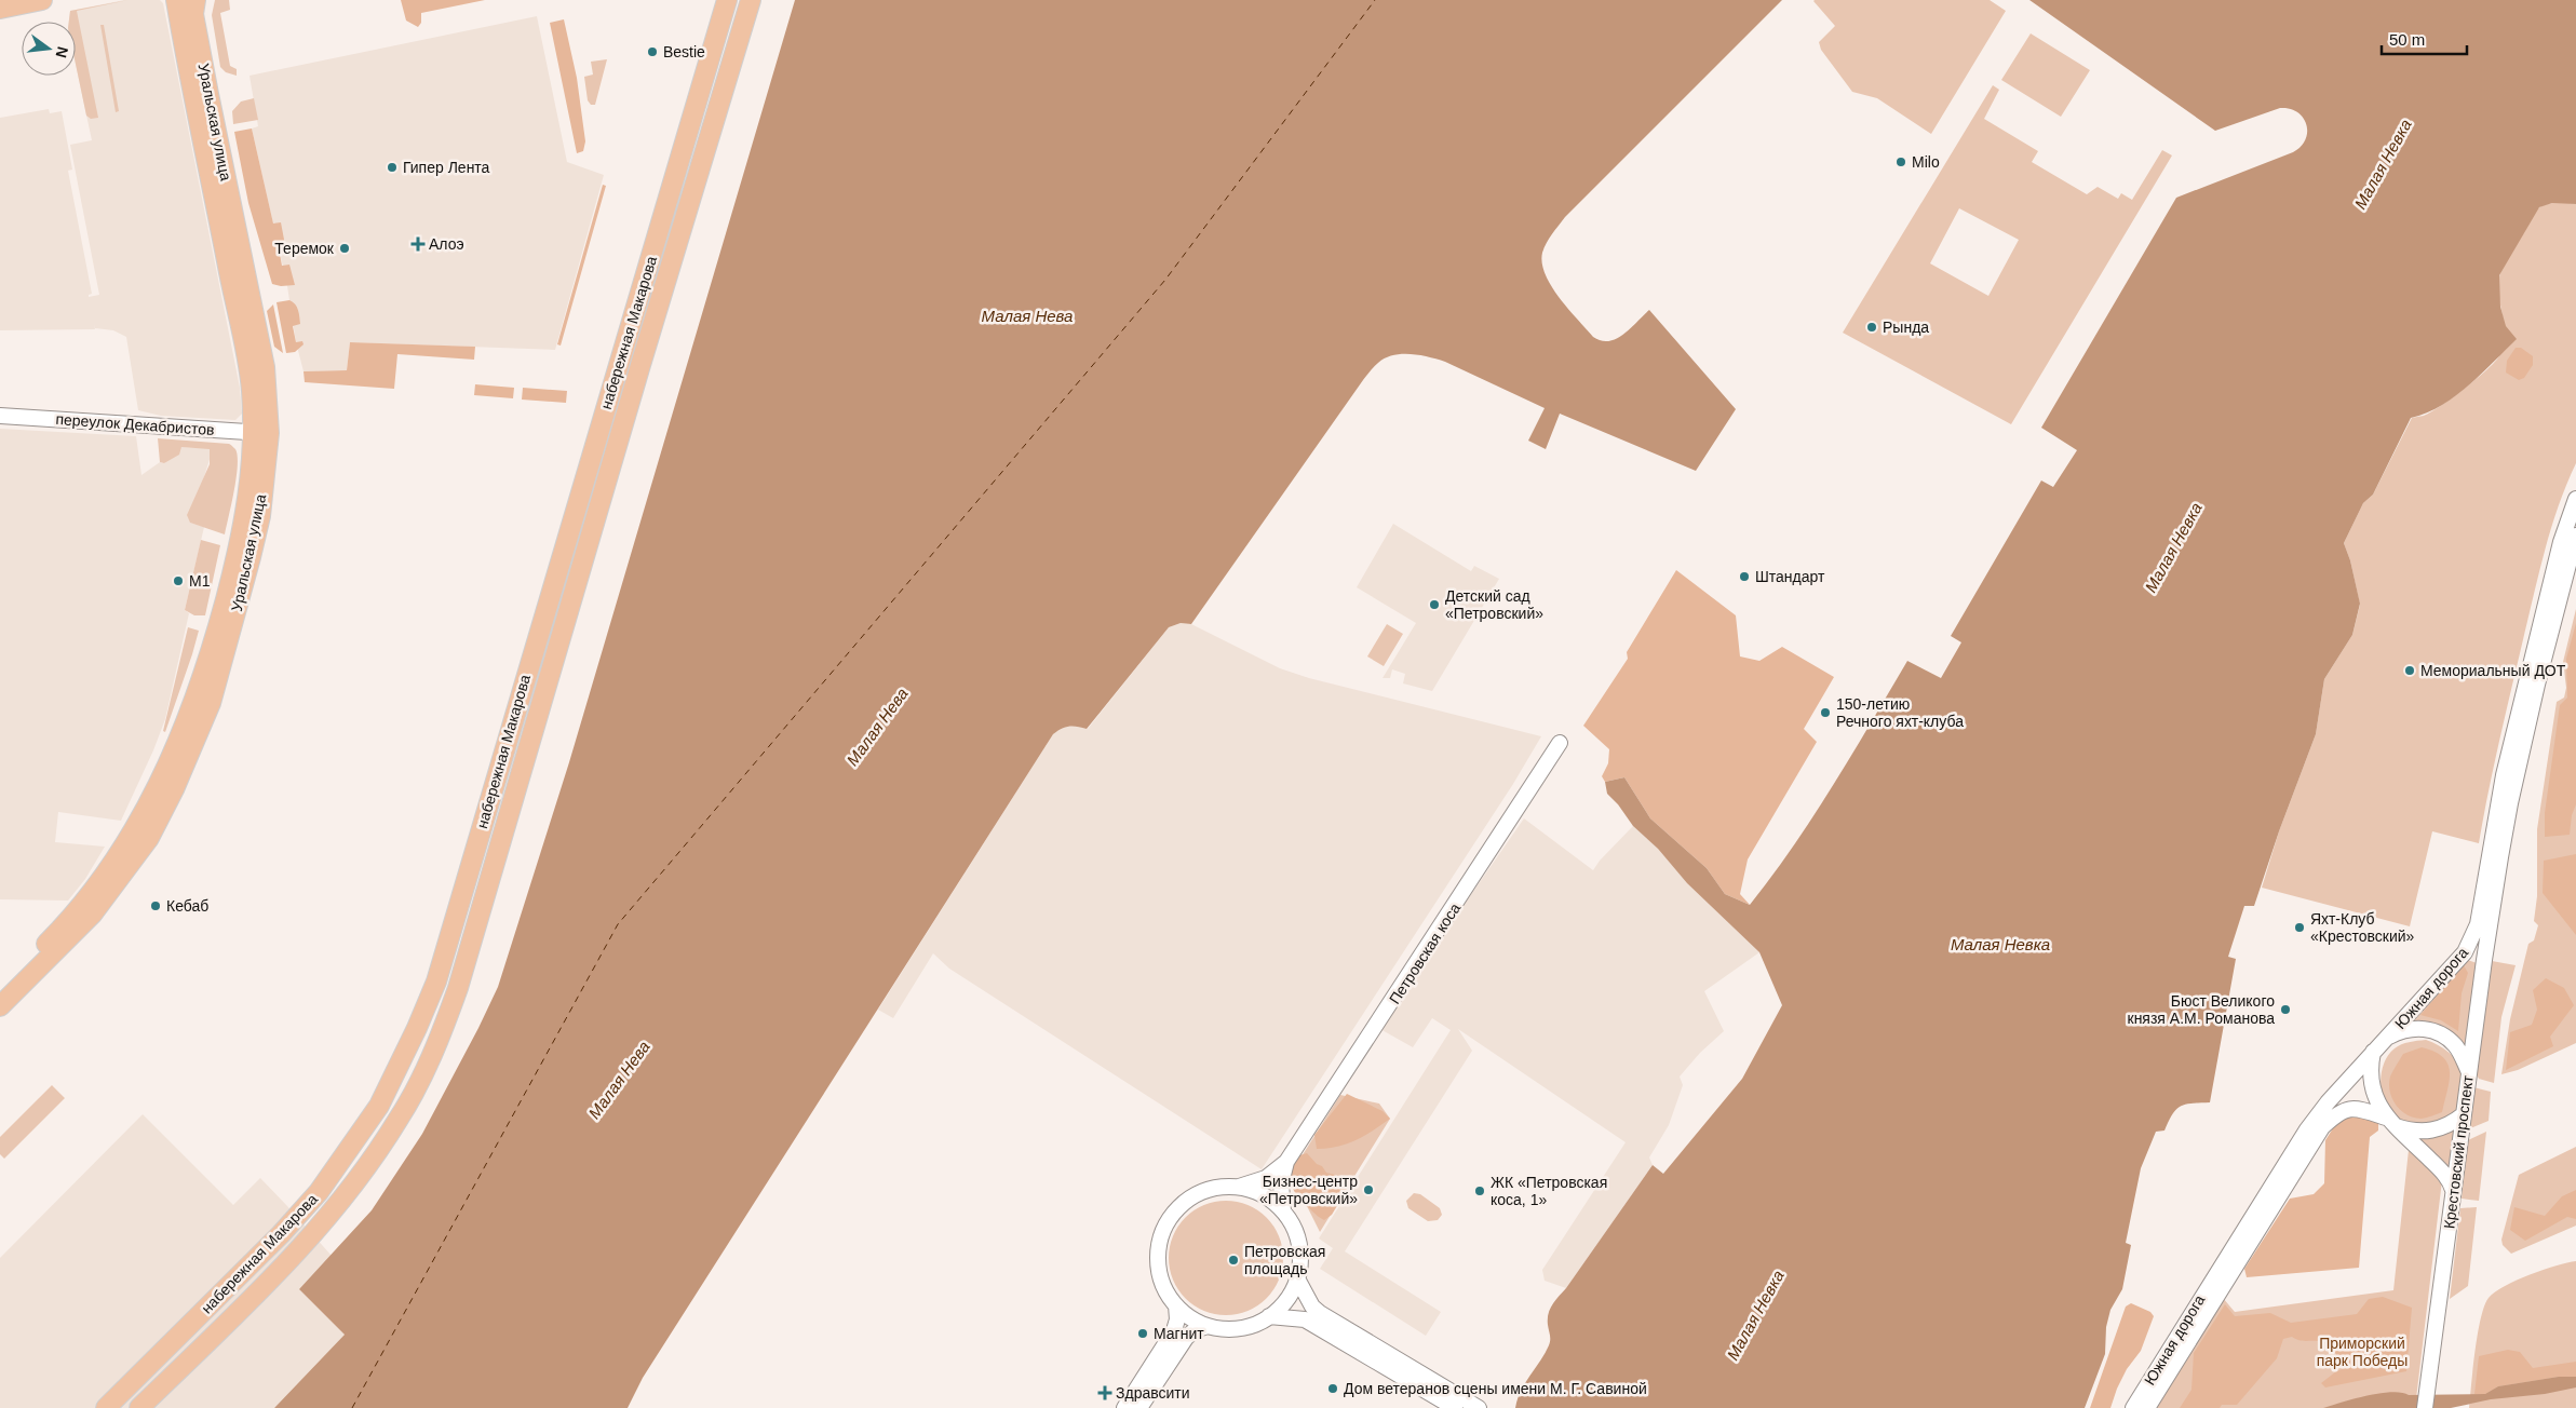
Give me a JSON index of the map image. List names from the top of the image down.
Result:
{
  "streets": {
    "main road": ["Уральская улица", "набережная Макарова"],
    "street": [
      "переулок Декабристов",
      "Петровская коса",
      "Южная дорога",
      "Крестовский проспект"
    ]
  },
  "crossings": [
    ["Уральская улица", "переулок Декабристов"],
    ["Южная дорога", "Крестовский проспект"]
  ],
  "water": ["Малая Невка", "Малая Нева"],
  "parks": ["Приморский парк Победы"],
  "places": {
    "other": [
      "Bestie",
      "Milo",
      "Гипер Лента",
      "Теремок",
      "Рында",
      "Штандарт",
      "М1",
      "Детский сад «Петровский»",
      "Мемориальный ДОТ",
      "150-летию Речного яхт-клуба",
      "Кебаб",
      "Яхт-Клуб «Крестовский»",
      "Бюст Великого князя А.М. Романова",
      "Бизнес-центр «Петровский»",
      "ЖК «Петровская коса, 1»",
      "Петровская площадь",
      "Магнит",
      "Дом ветеранов сцены имени М. Г. Савиной"
    ],
    "health": ["Алоэ", "Здравсити"]
  },
  "scale_bar": "50 m",
  "north": "right"
}
